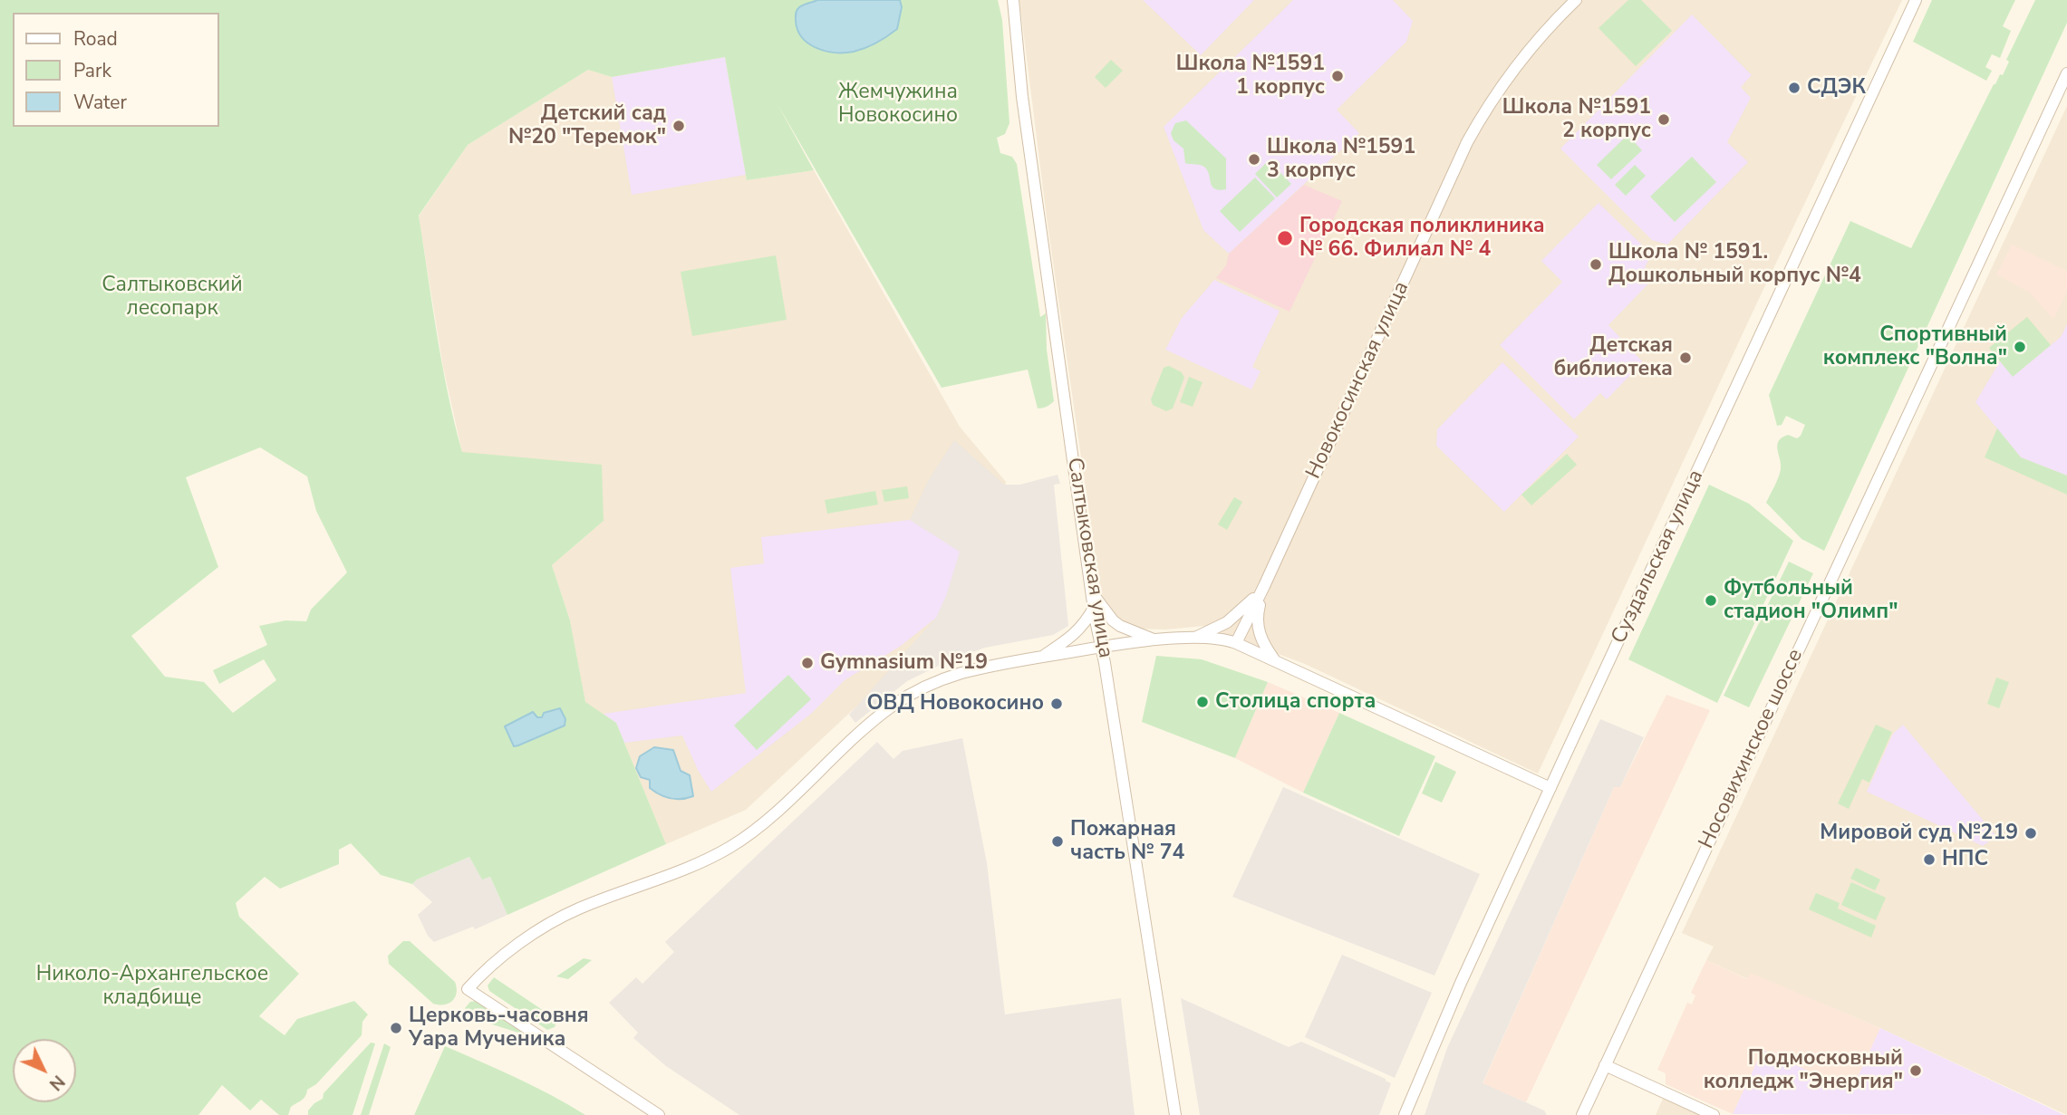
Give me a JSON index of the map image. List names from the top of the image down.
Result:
{
  "streets": {
    "street": [
      "Новокосинская улица",
      "Суздальская улица",
      "Салтыковская улица",
      "Носовихинское шоссе"
    ]
  },
  "parks": ["Жемчужина Новокосино", "Салтыковский лесопарк", "Николо-Архангельское кладбище"],
  "places": [
    "Школа №1591 1 корпус",
    "СДЭК",
    "Школа №1591 2 корпус",
    "Детский сад №20 \"Теремок\"",
    "Школа №1591 3 корпус",
    "Городская поликлиника № 66. Филиал № 4",
    "Школа № 1591. Дошкольный корпус №4",
    "Спортивный комплекс \"Волна\"",
    "Детская библиотека",
    "Футбольный стадион \"Олимп\"",
    "Gymnasium №19",
    "Столица спорта",
    "ОВД Новокосино",
    "Мировой суд №219",
    "Пожарная часть № 74",
    "НПС",
    "Церковь-часовня Уара Мученика",
    "Подмосковный колледж \"Энергия\""
  ],
  "legend": ["Road", "Park", "Water"],
  "north": "bottom right"
}
